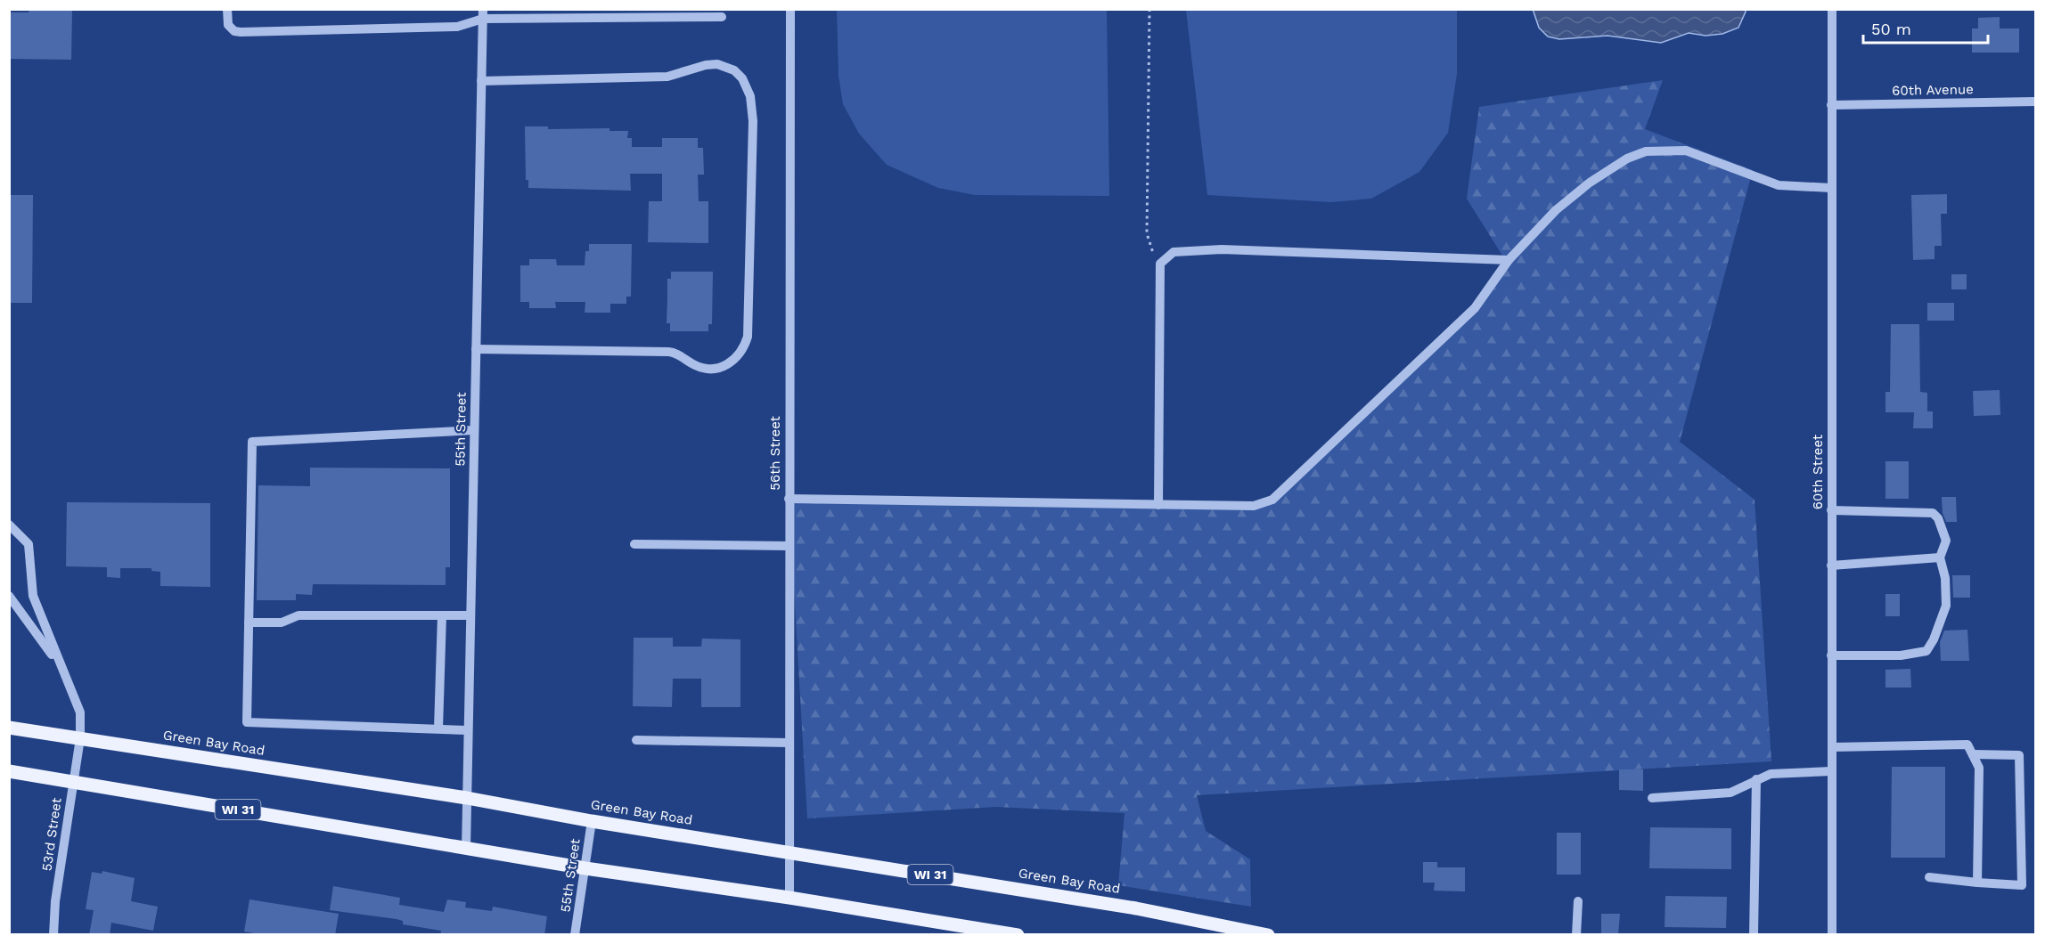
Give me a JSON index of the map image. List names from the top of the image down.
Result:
{
  "streets": {
    "main road": ["Green Bay Road", "WI 31"],
    "street": [
      "60th Avenue",
      "55th Street",
      "56th Street",
      "60th Street",
      "53rd Street"
    ]
  },
  "crossings": [
    ["60th Avenue", "60th Street"],
    ["55th Street", "Green Bay Road"],
    ["55th Street", "WI 31"],
    ["56th Street", "Green Bay Road"],
    ["56th Street", "WI 31"],
    ["Green Bay Road", "53rd Street"],
    ["WI 31", "53rd Street"]
  ],
  "scale_bar": "50 m"
}
